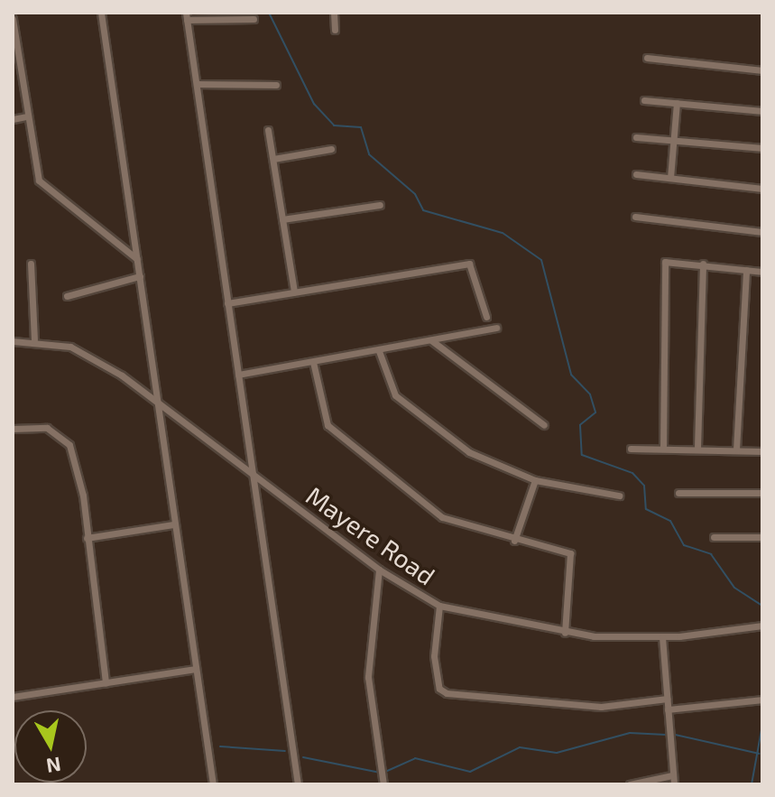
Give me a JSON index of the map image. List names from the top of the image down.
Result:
{
  "streets": {
    "street": ["Mayere Road"]
  },
  "north": "bottom"
}
